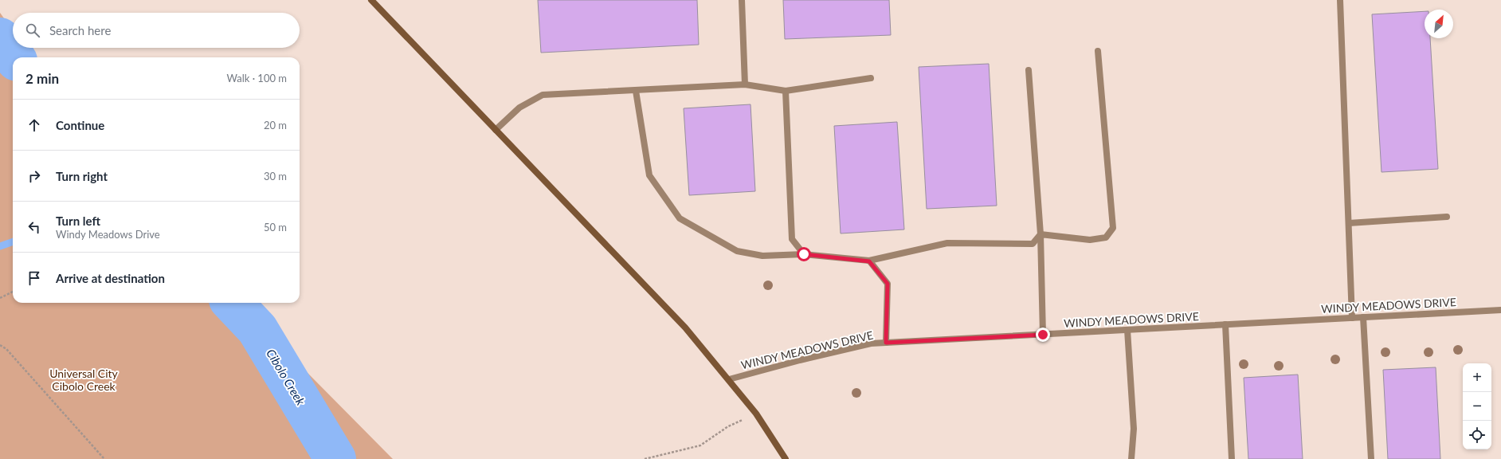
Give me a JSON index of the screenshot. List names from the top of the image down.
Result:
{
  "streets": {
    "street": ["WINDY MEADOWS DRIVE"]
  },
  "water": ["Cibolo Creek"],
  "parks": ["Universal City Cibolo Creek"],
  "north": "top right",
  "page": {
    "search": "Search here",
    "heading": ["2 min", "Walk · 100 m"],
    "list": [
      ["Continue", "20 m"],
      ["Turn right", "30 m"],
      ["Turn left", "Windy Meadows Drive", "50 m"],
      "Arrive at destination"
    ],
    "map_buttons": ["+", "−"]
  }
}
